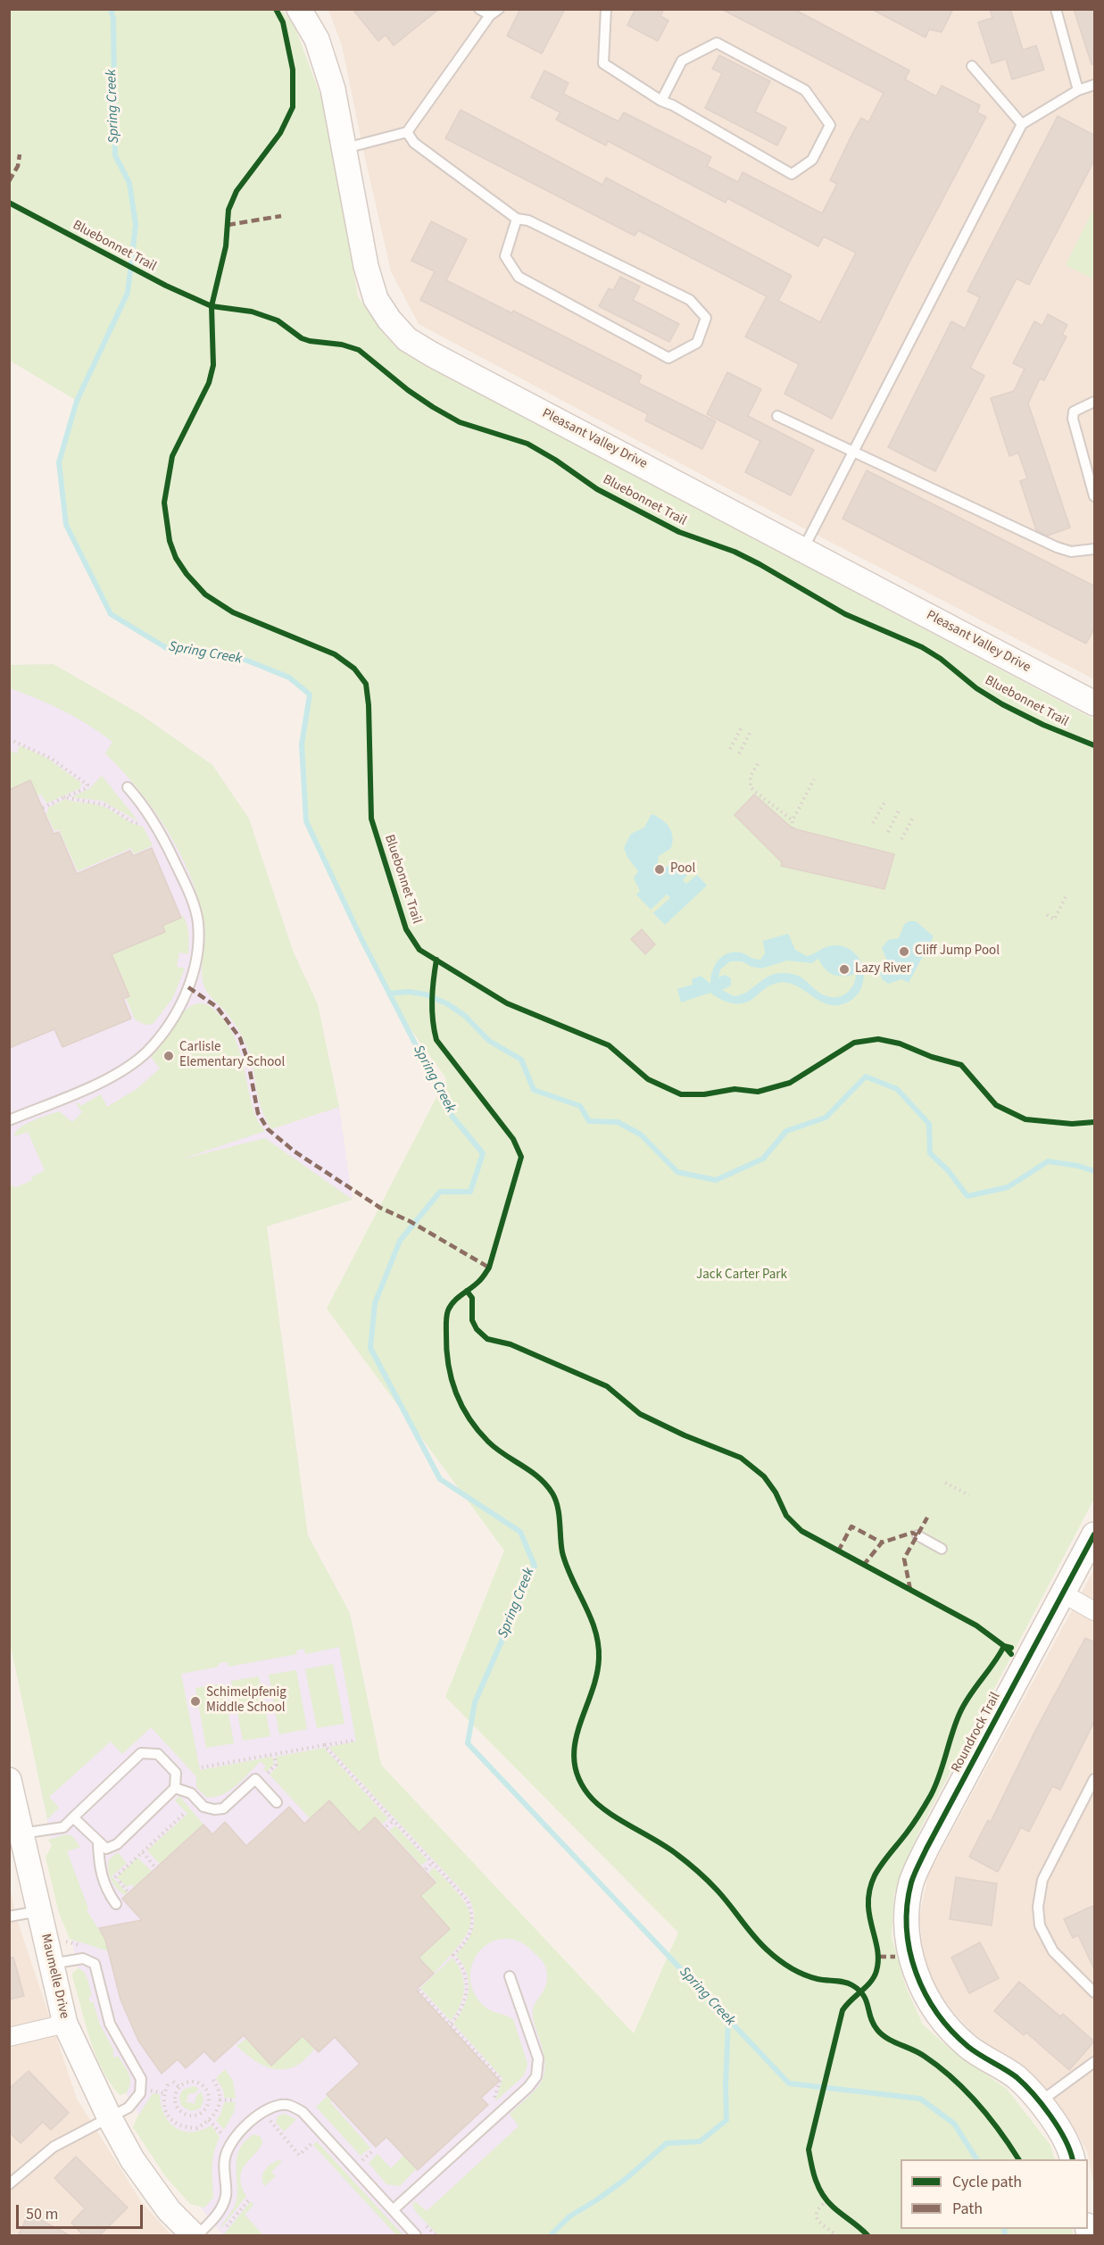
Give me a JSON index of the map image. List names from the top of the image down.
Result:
{
  "streets": {
    "street": ["Pleasant Valley Drive", "Roundrock Trail", "Maumelle Drive"],
    "cycle path": ["Bluebonnet Trail"]
  },
  "water": ["Spring Creek"],
  "parks": ["Jack Carter Park"],
  "places": [
    "Pool",
    "Cliff Jump Pool",
    "Lazy River",
    "Carlisle Elementary School",
    "Schimelpfenig Middle School"
  ],
  "legend": ["Cycle path", "Path"],
  "scale_bar": "50 m"
}
